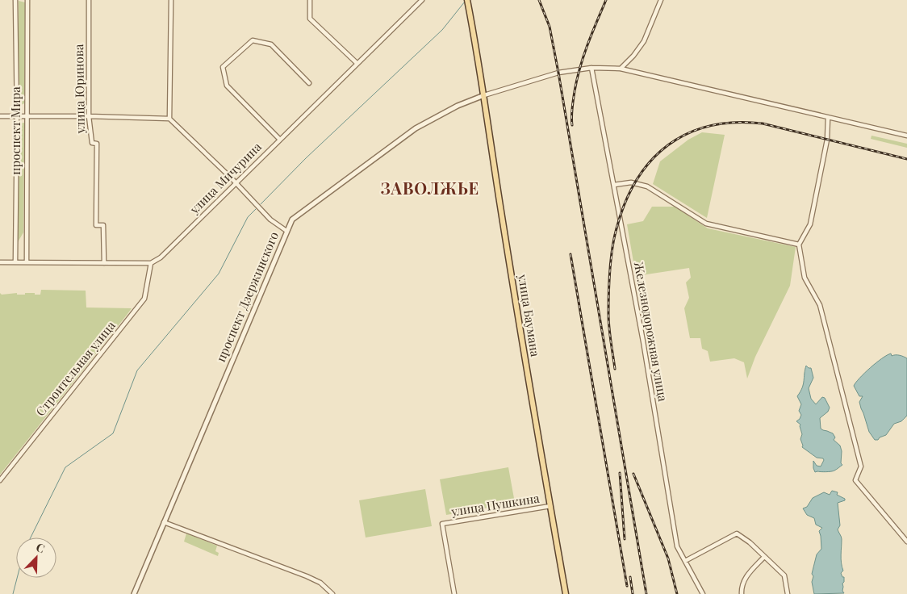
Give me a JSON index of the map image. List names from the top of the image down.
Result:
{
  "streets": {
    "main road": ["улица Баумана"],
    "street": [
      "улица Юринова",
      "проспект Мира",
      "улица Мичурина",
      "проспект Дзержинского",
      "Железнодорожная улица",
      "Строительная улица",
      "улица Пушкина"
    ]
  },
  "crossings": [
    ["улица Мичурина", "Строительная улица"],
    ["проспект Дзержинского", "улица Баумана"],
    ["улица Баумана", "улица Пушкина"]
  ],
  "districts": ["ЗАВОЛЖЬЕ"],
  "north": "top right"
}
